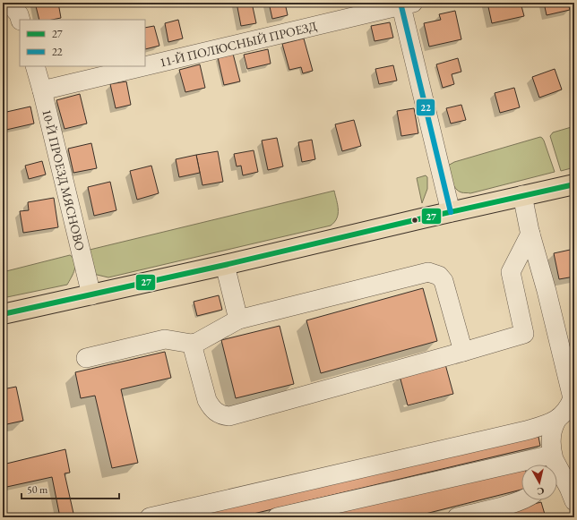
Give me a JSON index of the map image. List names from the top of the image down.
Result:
{
  "streets": {
    "street": ["11-Й ПОЛЮСНЫЙ ПРОЕЗД", "10-Й ПРОЕЗД МЯСНОВО"]
  },
  "crossings": [
    ["11-Й ПОЛЮСНЫЙ ПРОЕЗД", "10-Й ПРОЕЗД МЯСНОВО"]
  ],
  "lines": ["transit line 22", "transit line 27"],
  "legend": ["27", "22"],
  "scale_bar": "50 m",
  "north": "bottom"
}
